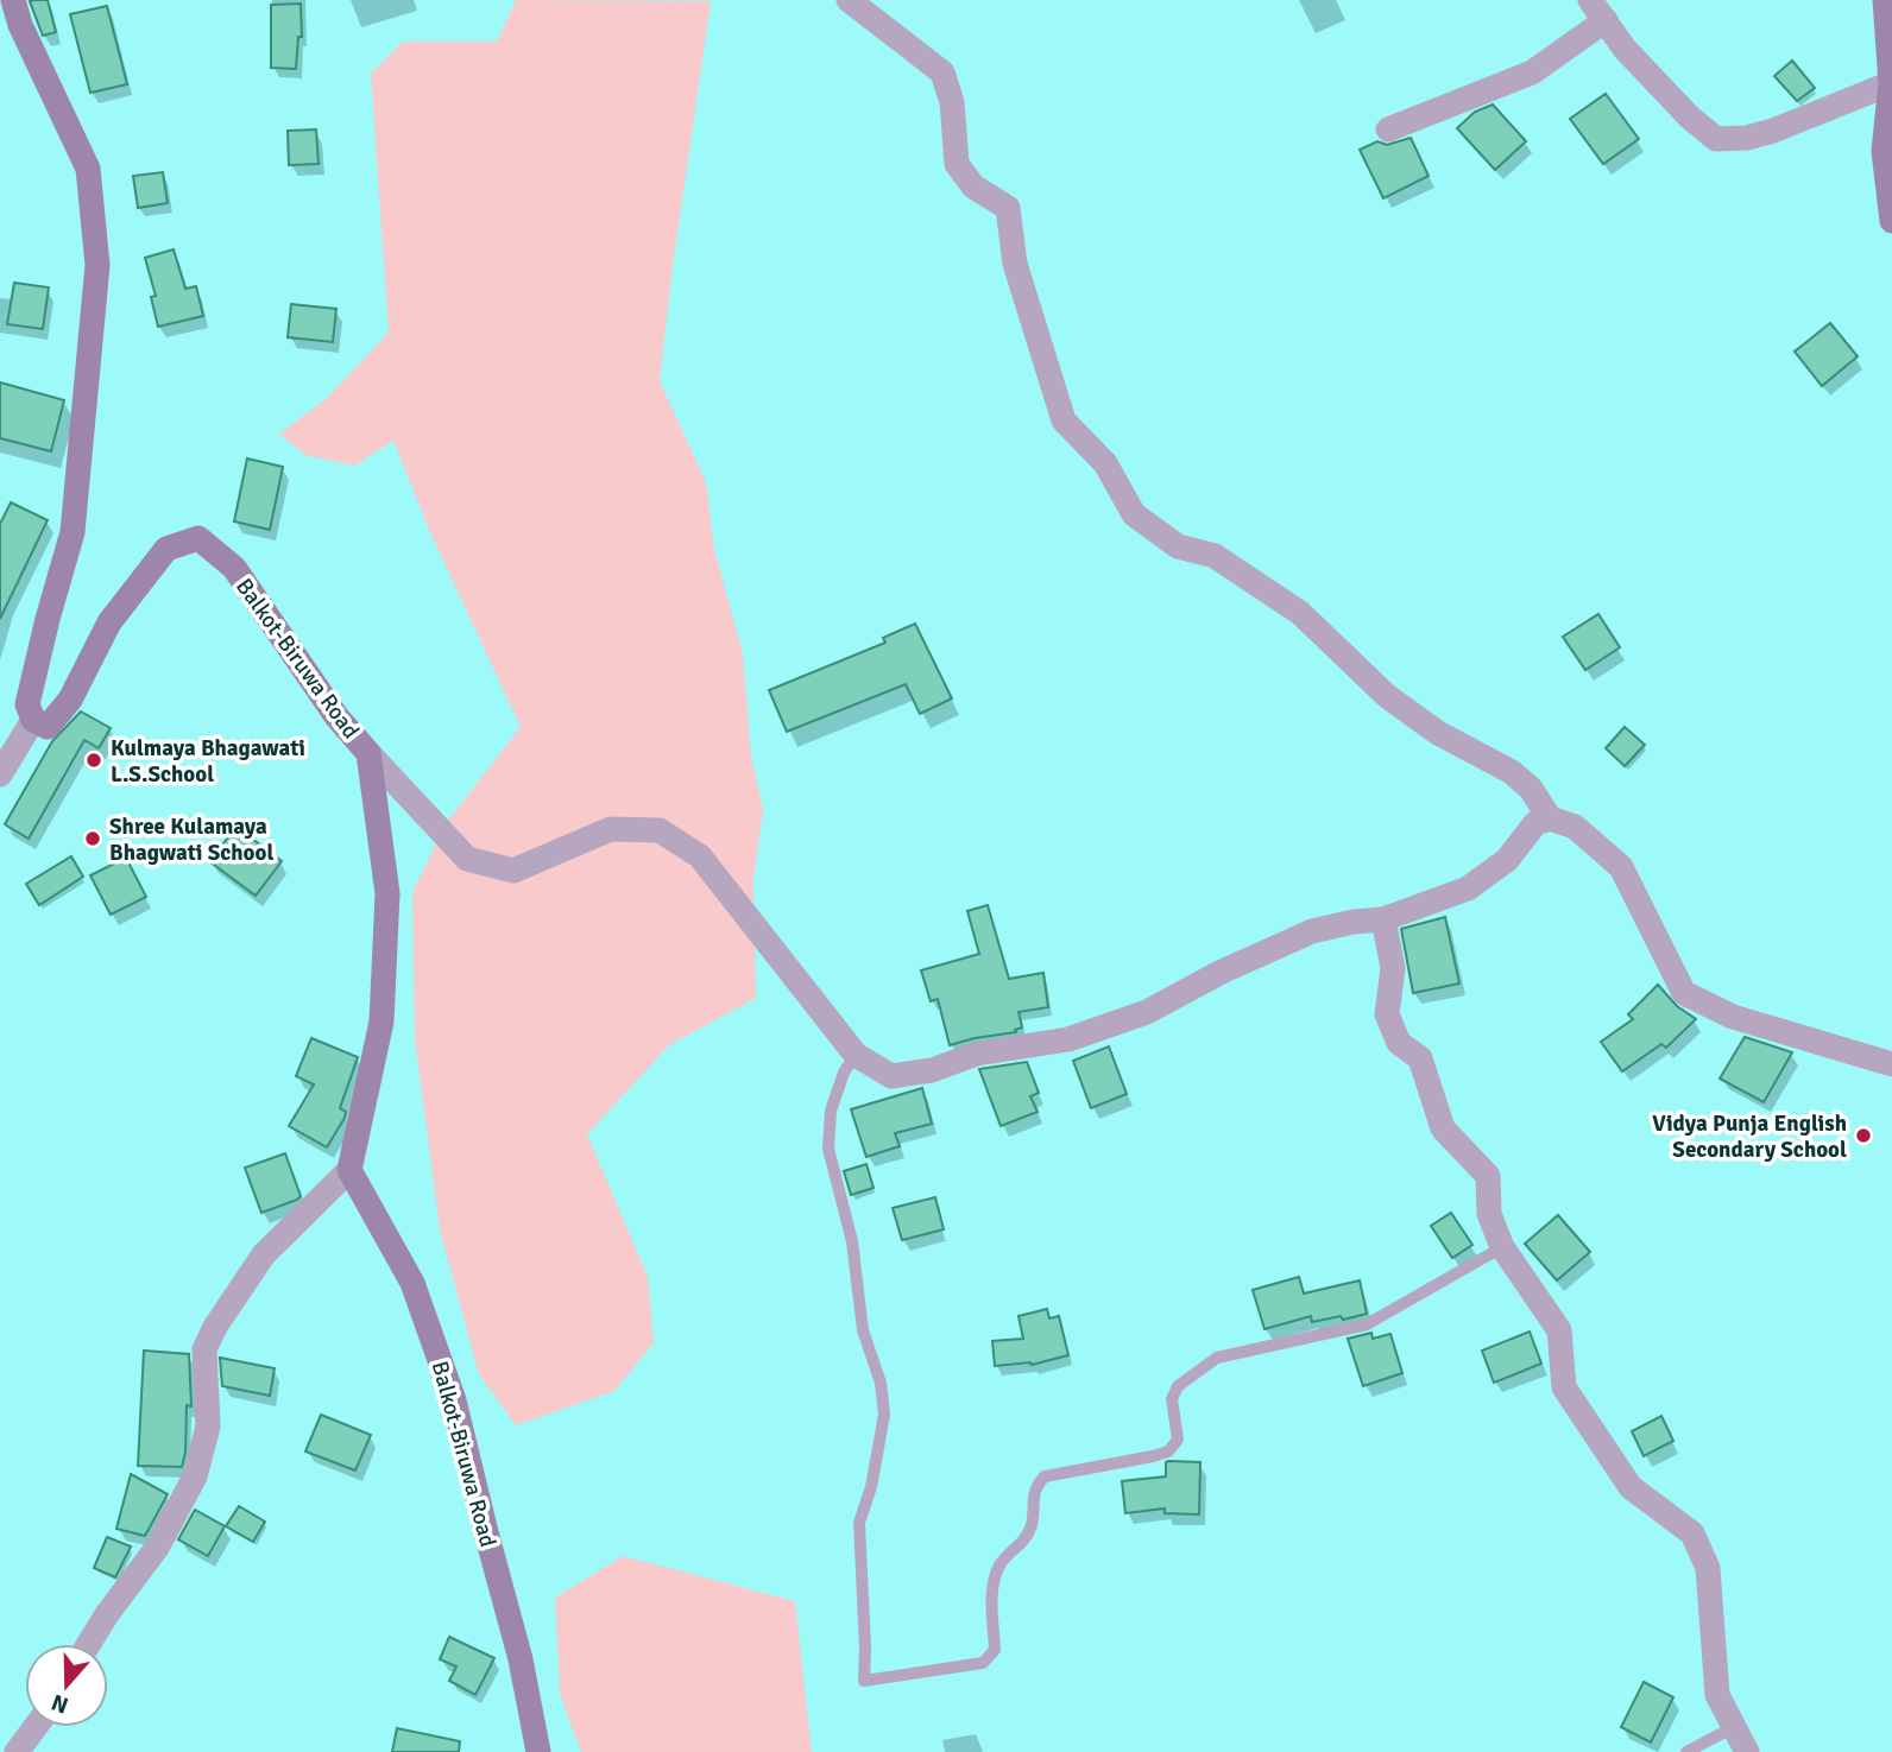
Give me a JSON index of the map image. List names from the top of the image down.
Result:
{
  "streets": {
    "main road": ["Balkot-Biruwa Road"]
  },
  "places": ["Kulmaya Bhagawati L.S.School", "Shree Kulamaya Bhagwati School", "Vidya Punja English Secondary School"],
  "north": "bottom"
}
